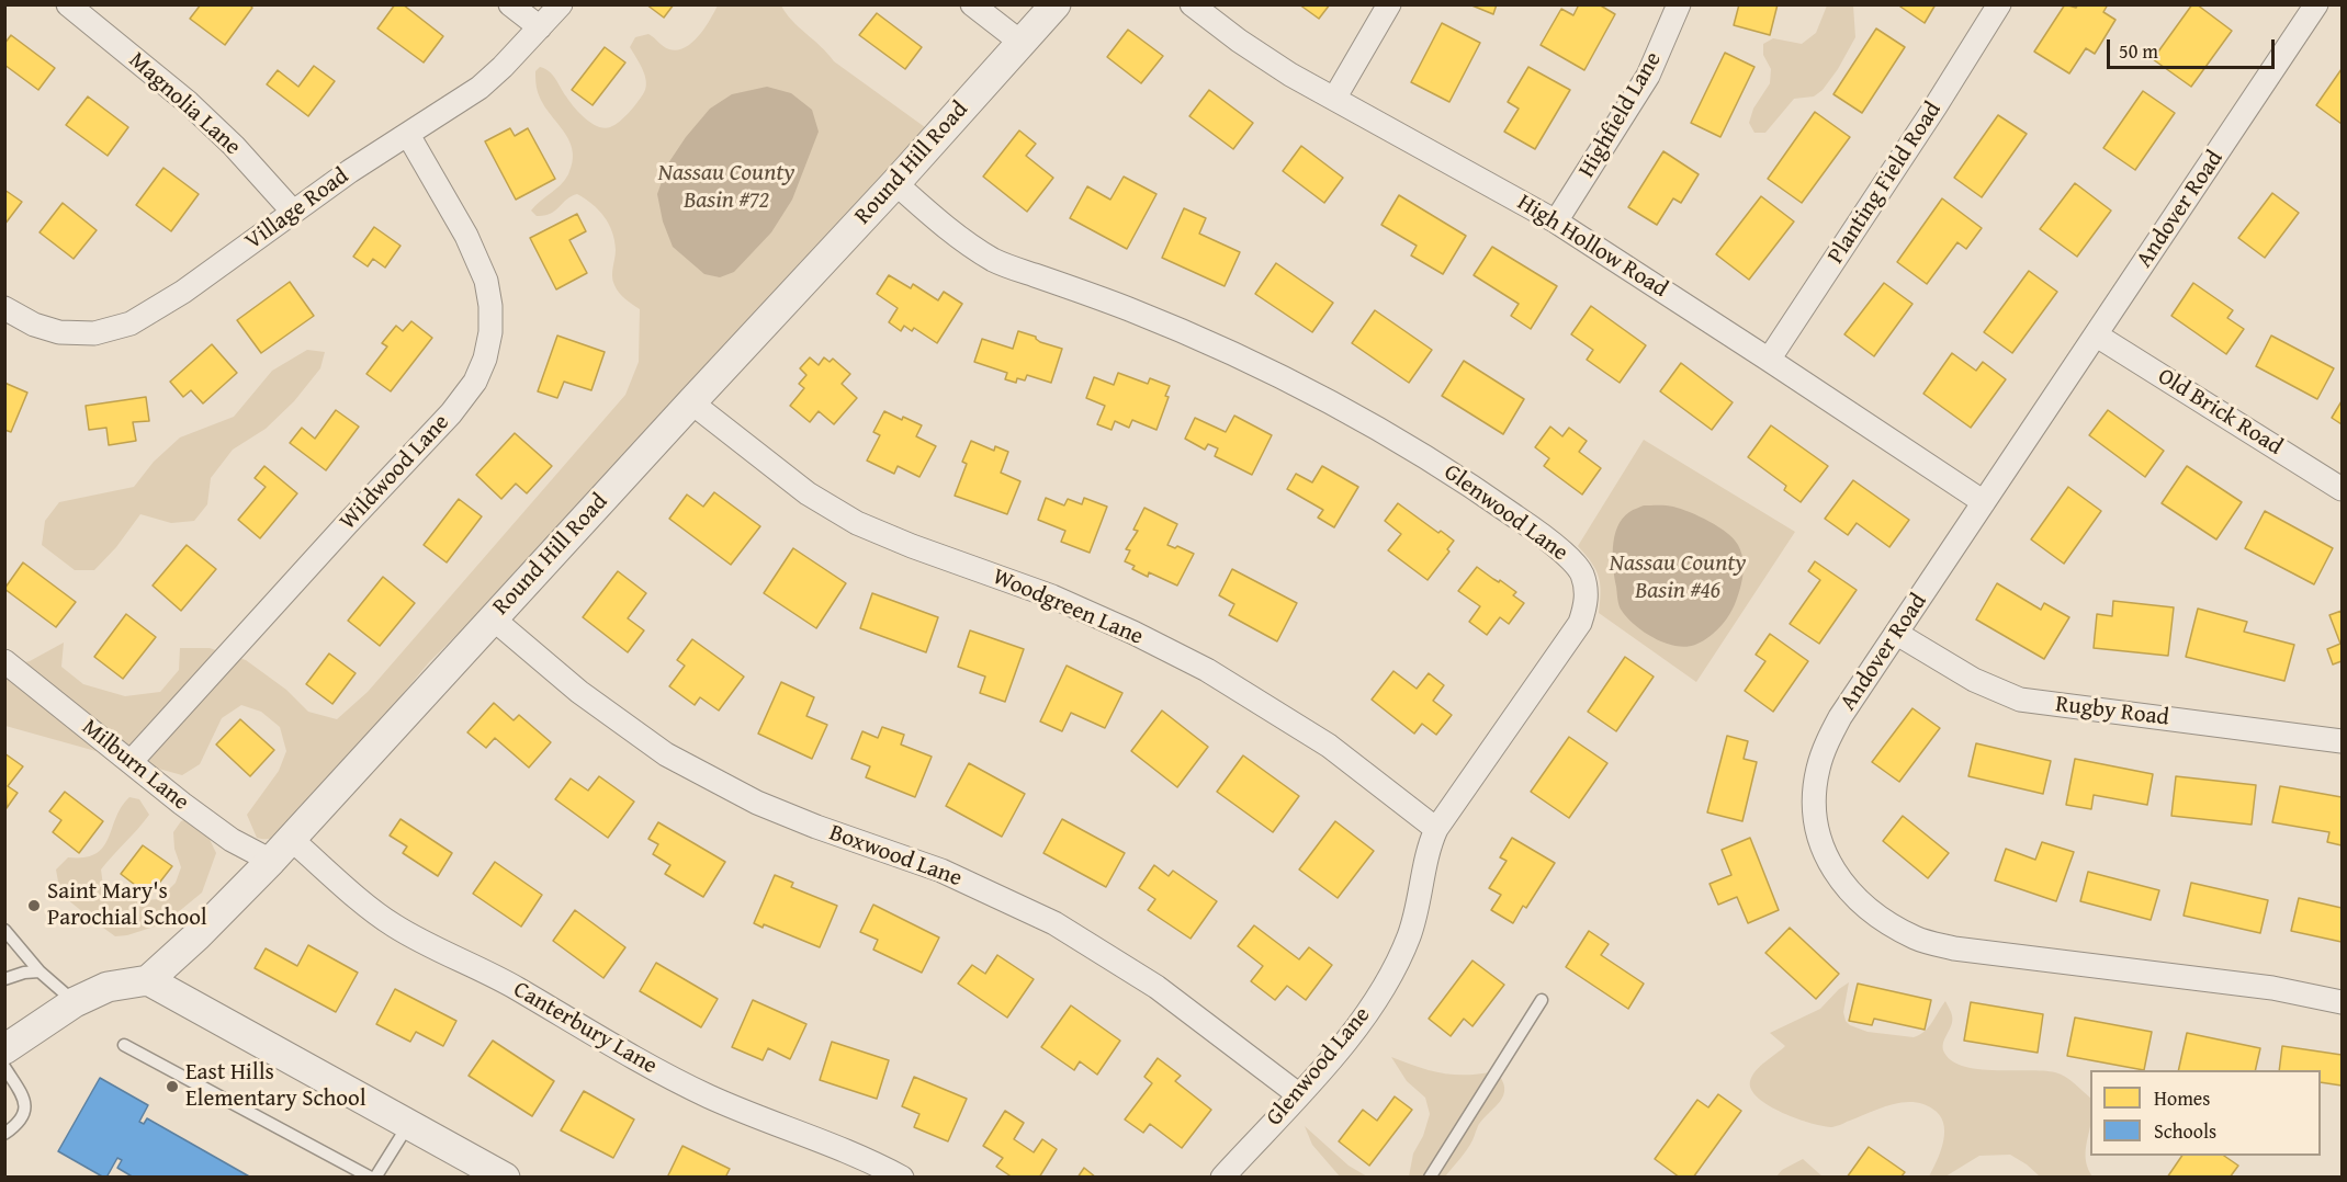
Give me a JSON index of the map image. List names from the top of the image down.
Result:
{
  "streets": {
    "street": [
      "Magnolia Lane",
      "Highfield Lane",
      "Round Hill Road",
      "Planting Field Road",
      "Village Road",
      "Andover Road",
      "High Hollow Road",
      "Old Brick Road",
      "Wildwood Lane",
      "Glenwood Lane",
      "Woodgreen Lane",
      "Rugby Road",
      "Milburn Lane",
      "Boxwood Lane",
      "Canterbury Lane"
    ]
  },
  "crossings": [
    ["Magnolia Lane", "Village Road"],
    ["Highfield Lane", "High Hollow Road"],
    ["Round Hill Road", "Glenwood Lane"],
    ["Round Hill Road", "Woodgreen Lane"],
    ["Round Hill Road", "Milburn Lane"],
    ["Round Hill Road", "Boxwood Lane"],
    ["Round Hill Road", "Canterbury Lane"],
    ["Planting Field Road", "High Hollow Road"],
    ["Village Road", "Wildwood Lane"],
    ["Andover Road", "High Hollow Road"],
    ["Andover Road", "Old Brick Road"],
    ["Andover Road", "Rugby Road"],
    ["Wildwood Lane", "Milburn Lane"],
    ["Glenwood Lane", "Woodgreen Lane"],
    ["Glenwood Lane", "Boxwood Lane"]
  ],
  "water": ["Nassau County Basin #72", "Nassau County Basin #46"],
  "places": ["Saint Mary's Parochial School", "East Hills Elementary School"],
  "legend": ["Homes", "Schools"],
  "scale_bar": "50 m"
}
